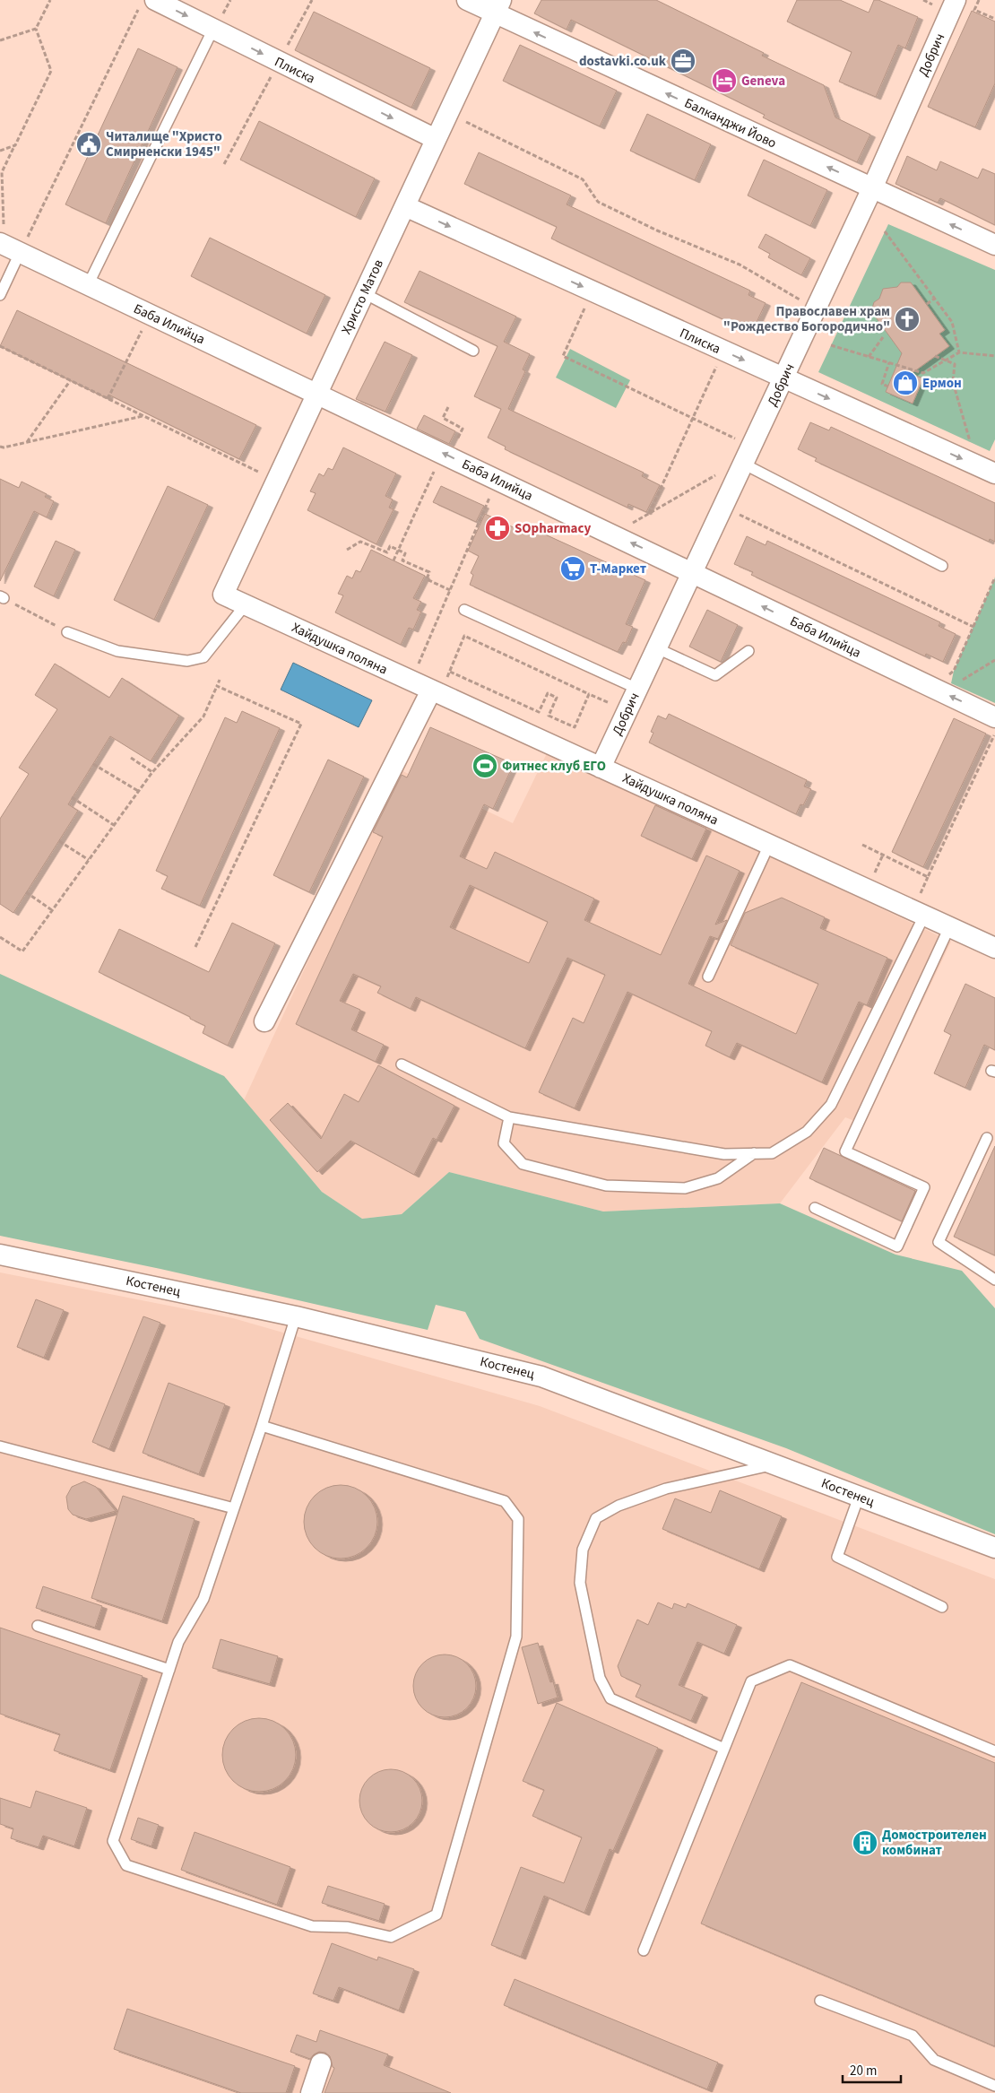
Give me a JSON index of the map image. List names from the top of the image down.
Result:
{
  "streets": {
    "street": [
      "Добрич",
      "Плиска",
      "Балканджи Йово",
      "Христо Матов",
      "Баба Илийца",
      "Хайдушка поляна",
      "Костенец"
    ]
  },
  "crossings": [
    ["Добрич", "Плиска"],
    ["Добрич", "Балканджи Йово"],
    ["Добрич", "Баба Илийца"],
    ["Добрич", "Хайдушка поляна"],
    ["Плиска", "Христо Матов"],
    ["Балканджи Йово", "Христо Матов"],
    ["Христо Матов", "Баба Илийца"],
    ["Христо Матов", "Хайдушка поляна"]
  ],
  "one_way": ["Плиска", "Балканджи Йово", "Баба Илийца"],
  "places": {
    "office": ["dostavki.co.uk"],
    "hotel": ["Geneva"],
    "public building": ["Читалище \"Христо Смирненски 1945\""],
    "church": ["Православен храм \"Рождество Богородично\""],
    "shop": ["Ермон"],
    "pharmacy": ["SOpharmacy"],
    "supermarket": ["Т-Маркет"],
    "sports": ["Фитнес клуб ЕГО"],
    "building": ["Домостроителен комбинат"]
  },
  "scale_bar": "20 m"
}
